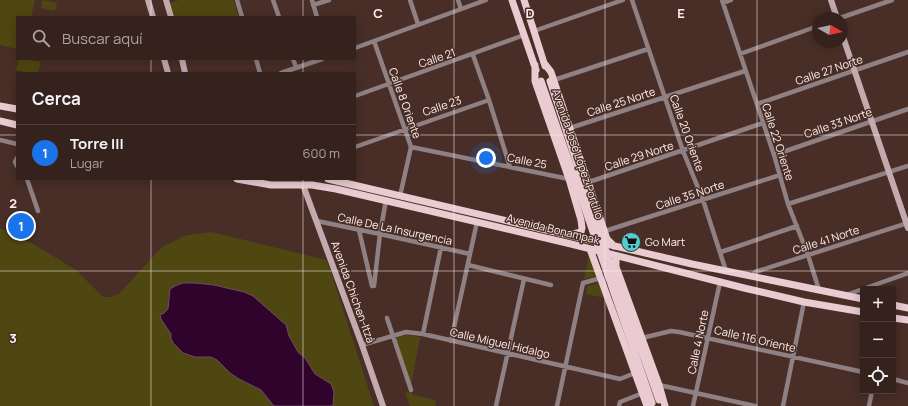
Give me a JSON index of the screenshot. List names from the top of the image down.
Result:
{
  "streets": {
    "main road": ["Avenida José López Portillo", "Avenida Bonampak", "Avenida Chichen-Itzá"],
    "street": [
      "Calle 21",
      "Calle 27 Norte",
      "Calle 25 Norte",
      "Calle 8 Oriente",
      "Calle 23",
      "Calle 33 Norte",
      "Calle 20 Oriente",
      "Calle 22 Oriente",
      "Calle 29 Norte",
      "Calle 25",
      "Calle 35 Norte",
      "Calle De La Insurgencia",
      "Calle 41 Norte",
      "Calle 116 Oriente",
      "Calle 4 Norte",
      "Calle Miguel Hidalgo"
    ]
  },
  "crossings": [
    ["Calle 21", "Calle 8 Oriente"],
    ["Calle 21", "Avenida José López Portillo"],
    ["Calle 27 Norte", "Calle 22 Oriente"],
    ["Calle 25 Norte", "Calle 20 Oriente"],
    ["Calle 25 Norte", "Calle 22 Oriente"],
    ["Calle 8 Oriente", "Calle 23"],
    ["Calle 8 Oriente", "Calle 25"],
    ["Calle 8 Oriente", "Avenida Bonampak"],
    ["Calle 33 Norte", "Calle 22 Oriente"],
    ["Calle 20 Oriente", "Calle 29 Norte"],
    ["Calle 20 Oriente", "Calle 35 Norte"],
    ["Calle 20 Oriente", "Avenida Bonampak"],
    ["Calle 22 Oriente", "Calle 29 Norte"],
    ["Calle 22 Oriente", "Calle 35 Norte"],
    ["Calle 22 Oriente", "Avenida Bonampak"],
    ["Calle 22 Oriente", "Calle 41 Norte"],
    ["Calle De La Insurgencia", "Avenida Chichen-Itzá"],
    ["Avenida Bonampak", "Calle 41 Norte"],
    ["Avenida Bonampak", "Avenida Chichen-Itzá"],
    ["Avenida Bonampak", "Calle 4 Norte"],
    ["Avenida Chichen-Itzá", "Calle Miguel Hidalgo"],
    ["Calle 116 Oriente", "Calle 4 Norte"]
  ],
  "places": {
    "supermarket": ["Go Mart"]
  },
  "north": "right",
  "page": {
    "search": "Buscar aquí",
    "heading": "Cerca",
    "list": [
      {
        "mark": "1",
        "name": "Torre III",
        "note": "Lugar",
        "value": "600 m"
      }
    ],
    "pins": "1",
    "map_buttons": ["+", "−"]
  },
  "grid": {
    "columns": ["C", "D", "E"],
    "rows": ["2", "3"]
  }
}
